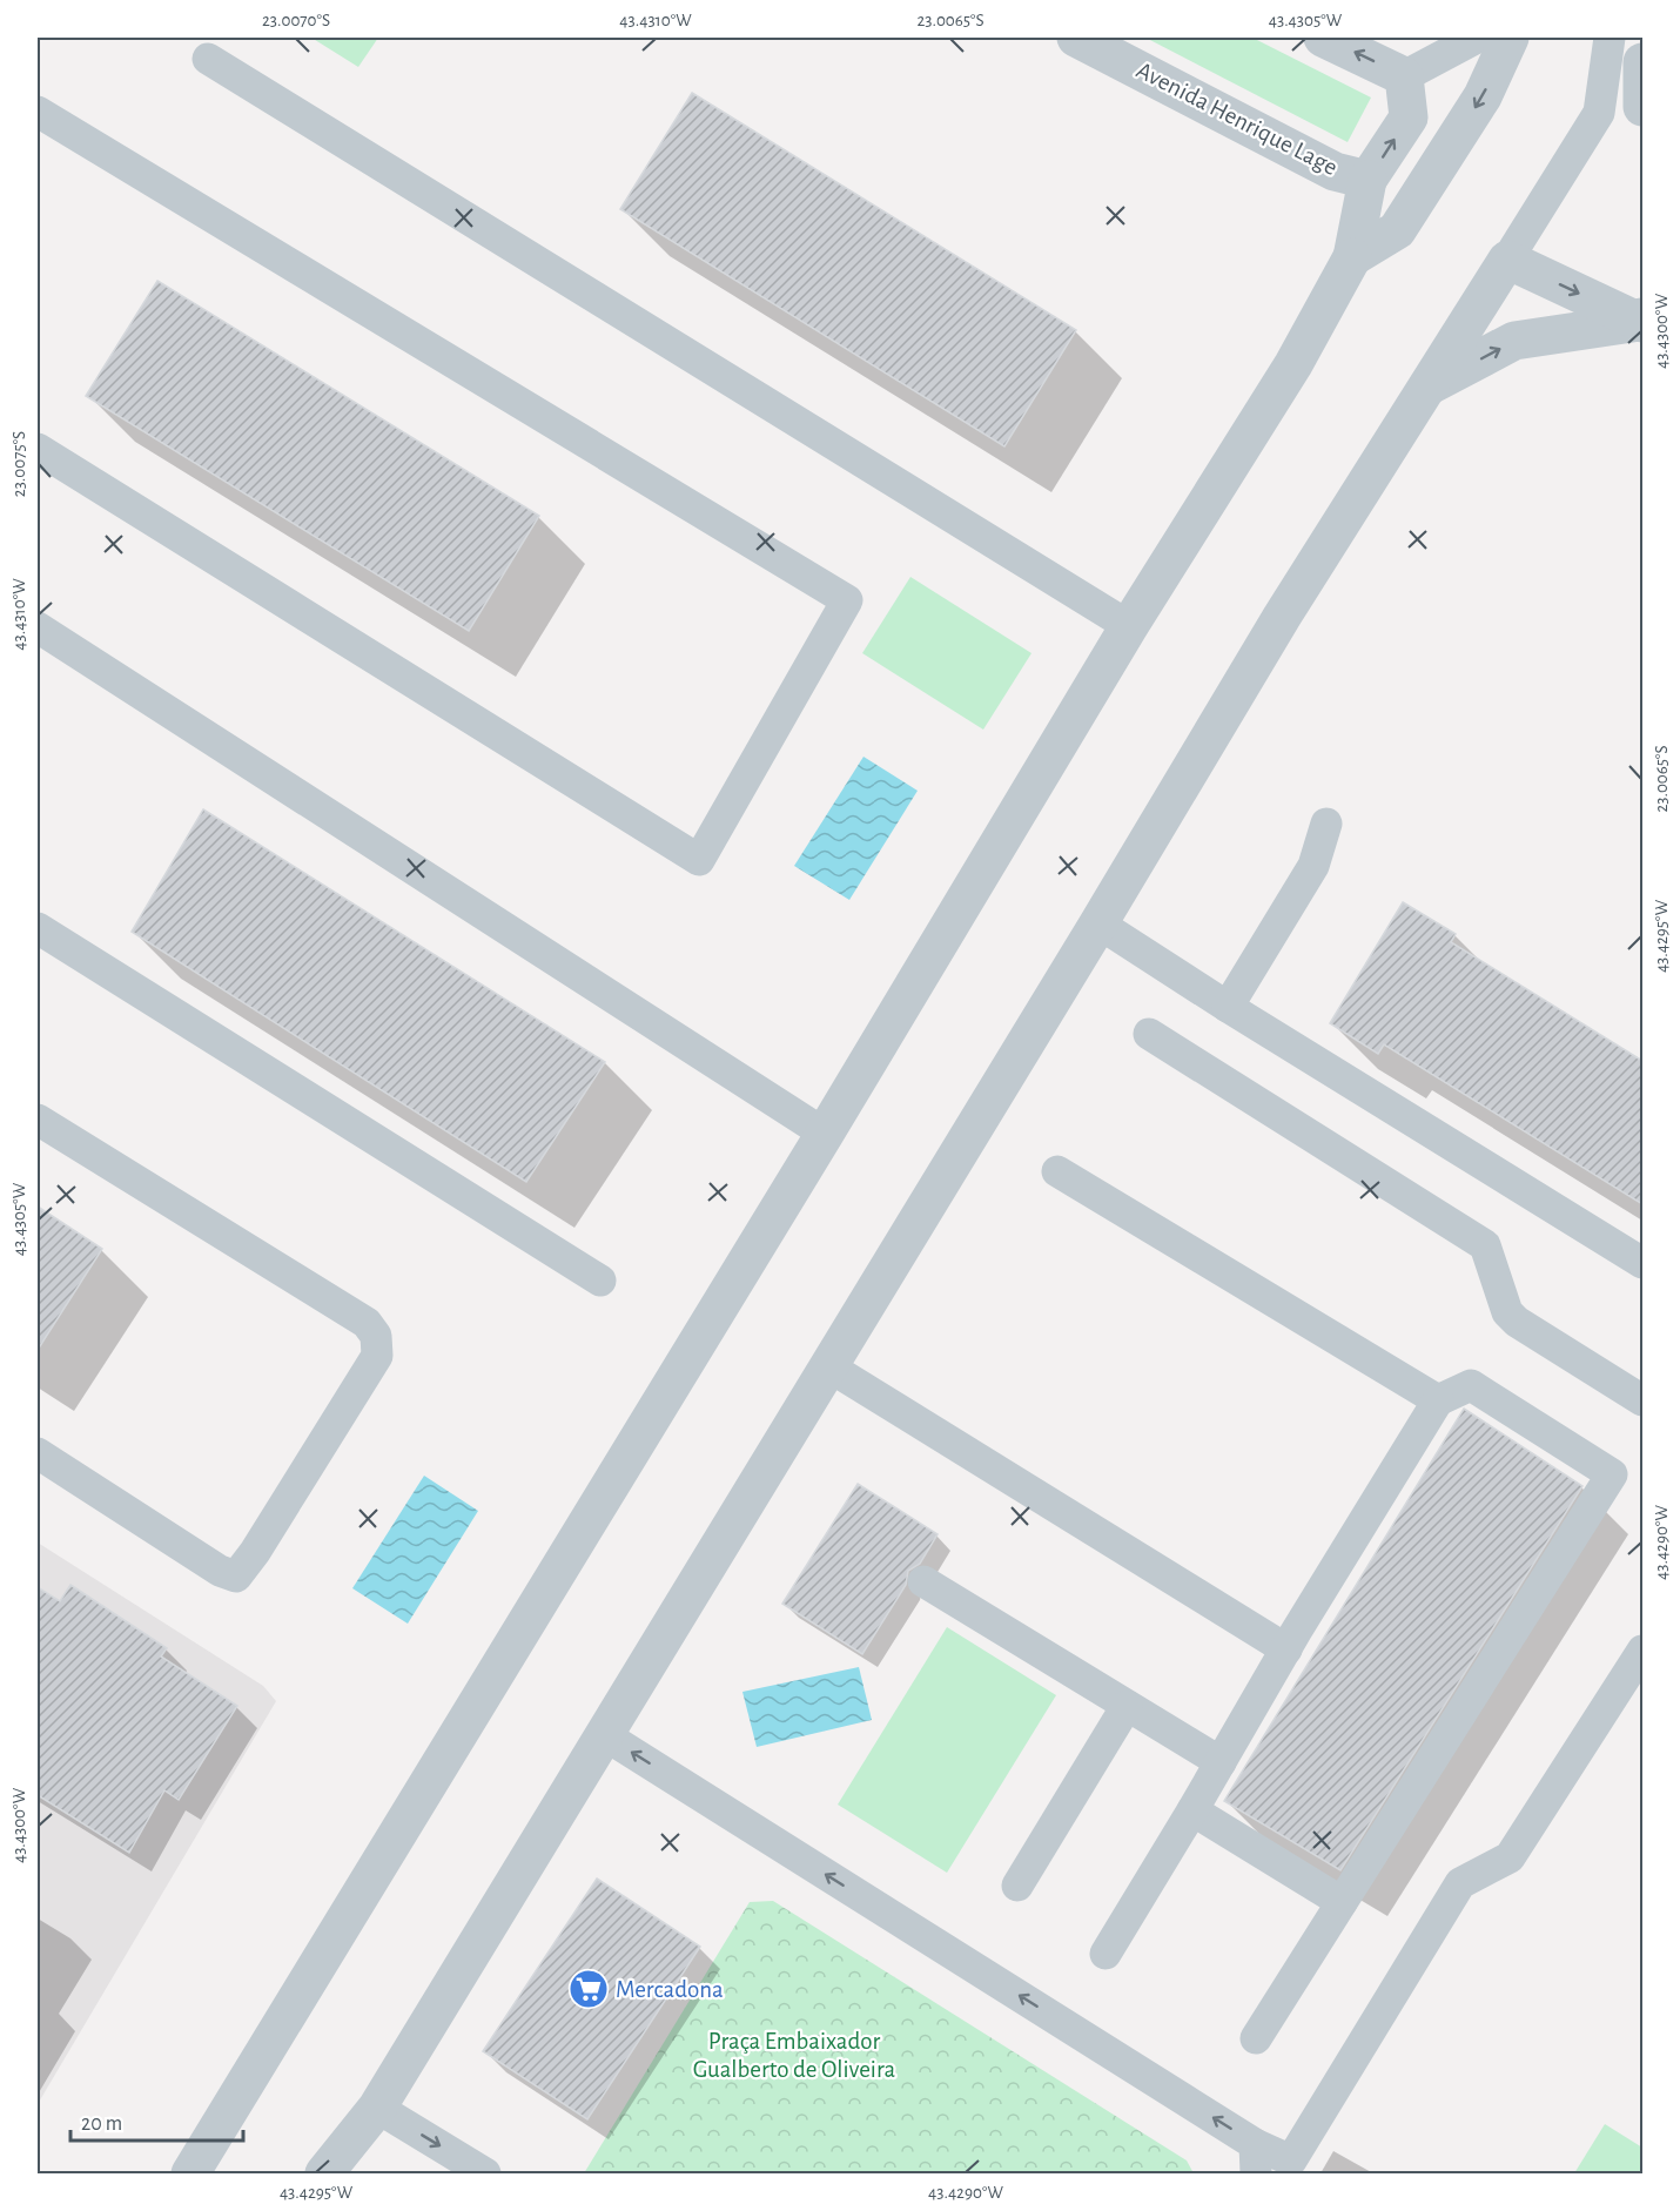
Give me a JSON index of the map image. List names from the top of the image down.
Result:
{
  "streets": {
    "street": ["Avenida Henrique Lage"]
  },
  "parks": ["Praça Embaixador Gualberto de Oliveira"],
  "places": {
    "supermarket": ["Mercadona"]
  },
  "scale_bar": "20 m",
  "coordinates": [
    "23.0070°S",
    "43.4310°W",
    "23.0065°S",
    "43.4305°W",
    "43.4300°W",
    "23.0075°S",
    "43.4295°W",
    "43.4290°W"
  ]
}
